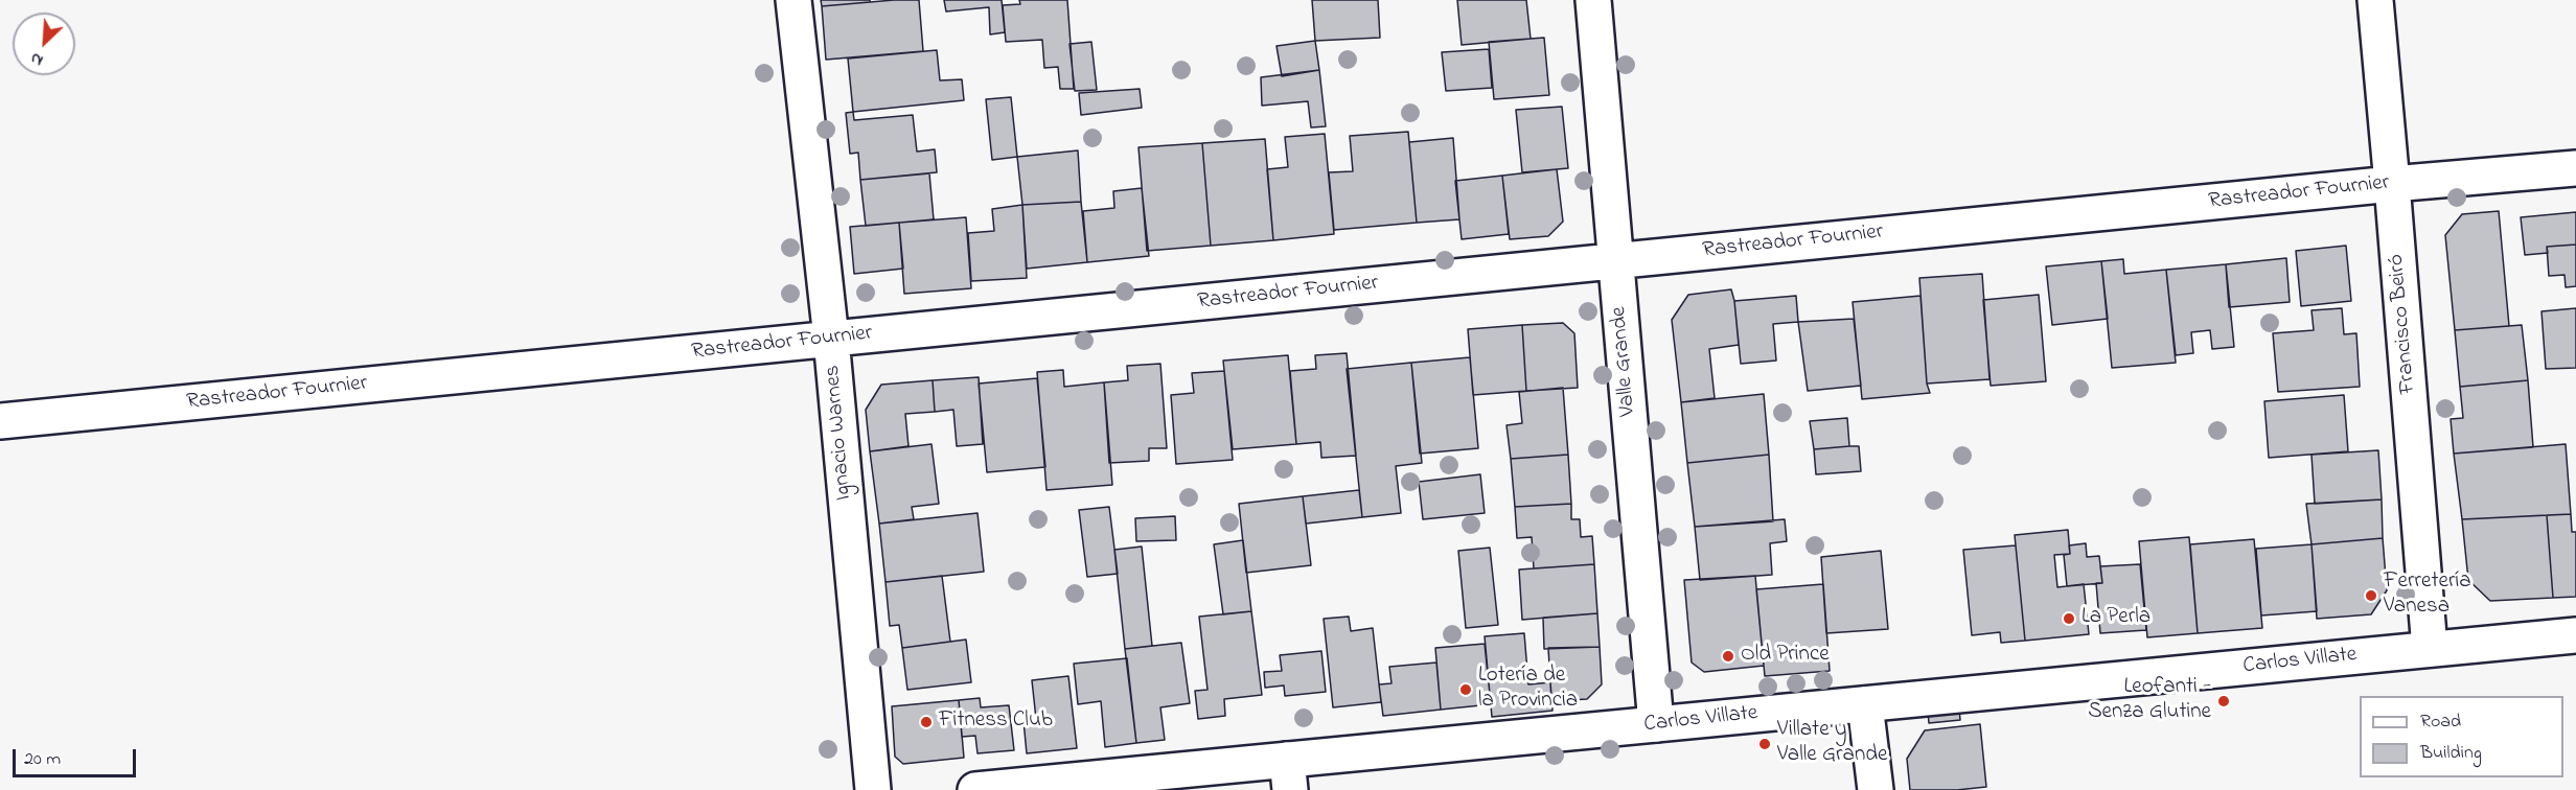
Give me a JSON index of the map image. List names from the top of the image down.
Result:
{
  "streets": {
    "street": [
      "Rastreador Fournier",
      "Francisco Beiró",
      "Valle Grande",
      "Ignacio Warnes",
      "Carlos Villate"
    ]
  },
  "crossings": [
    ["Rastreador Fournier", "Francisco Beiró"],
    ["Rastreador Fournier", "Valle Grande"],
    ["Rastreador Fournier", "Ignacio Warnes"],
    ["Francisco Beiró", "Carlos Villate"],
    ["Valle Grande", "Carlos Villate"]
  ],
  "places": [
    "Ferretería Vanesa",
    "La Perla",
    "Old Prince",
    "Lotería de la Provincia",
    "Leofanti - Senza Glutine",
    "Fitness Club",
    "Villate y Valle Grande"
  ],
  "legend": ["Road", "Building"],
  "scale_bar": "20 m",
  "north": "bottom left"
}
